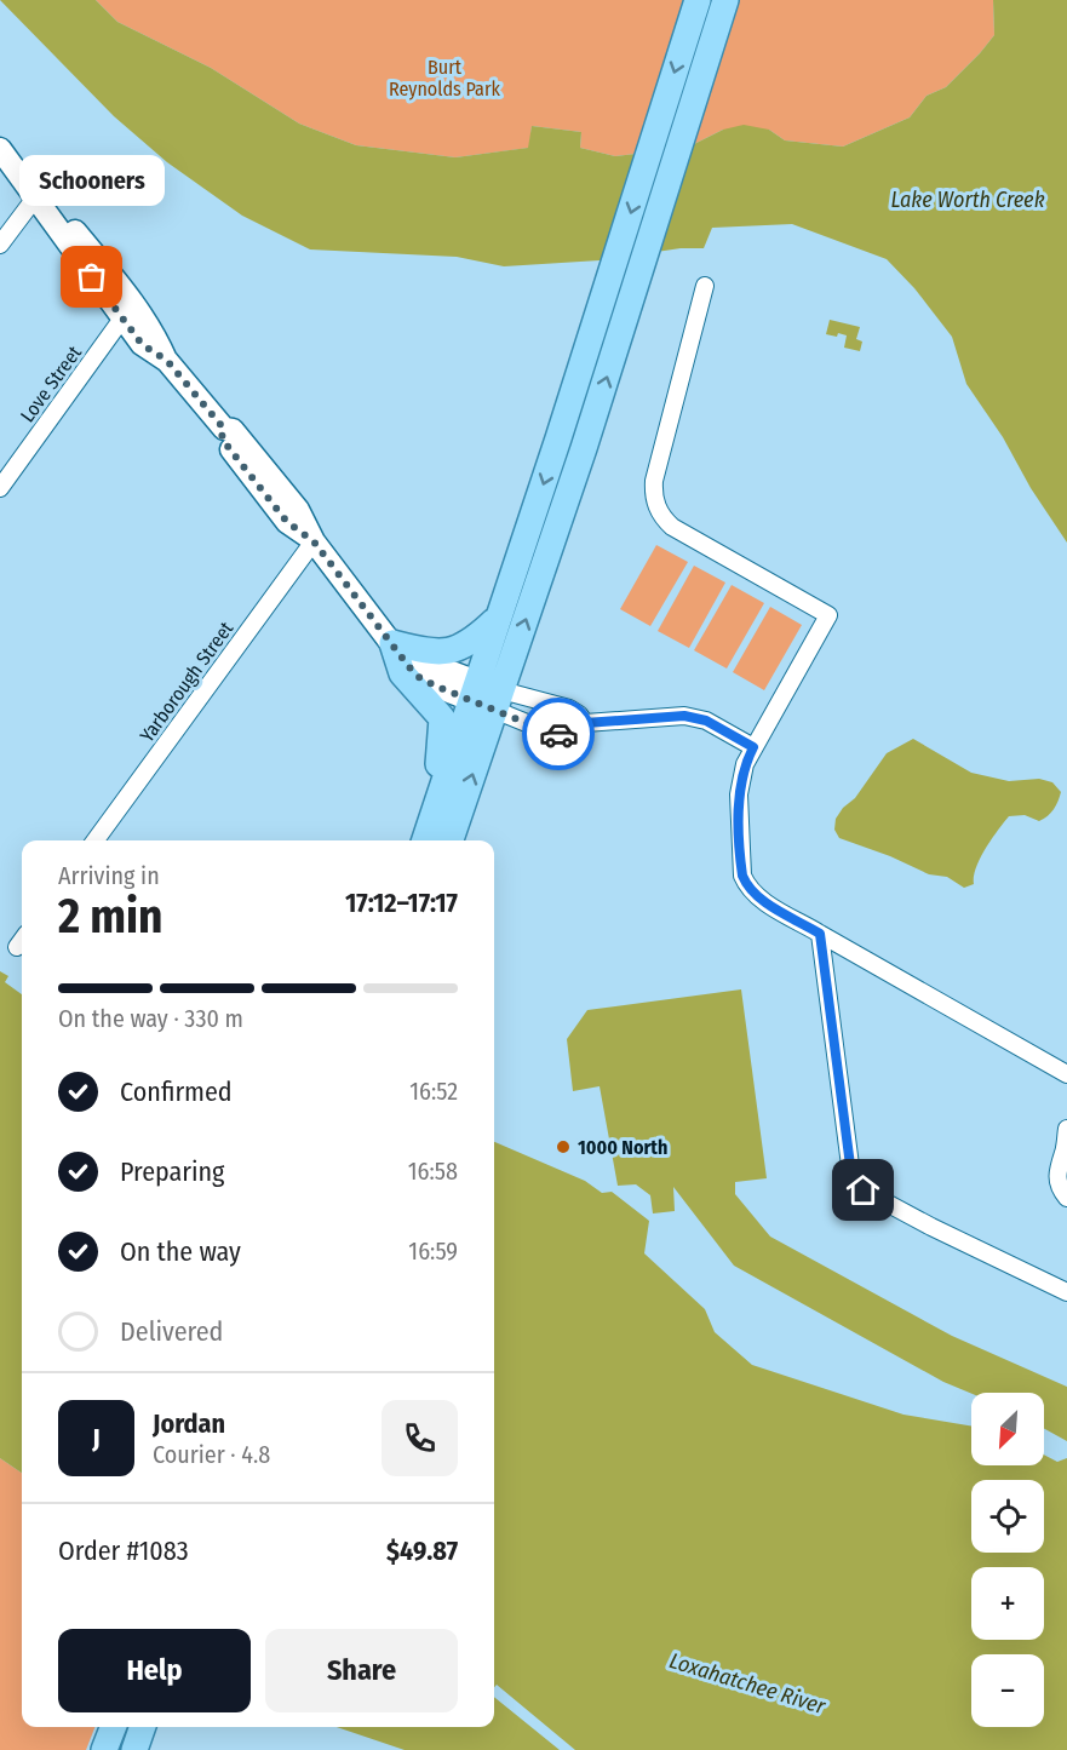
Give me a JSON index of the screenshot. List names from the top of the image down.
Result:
{
  "streets": {
    "street": ["Love Street", "Yarborough Street"]
  },
  "water": ["Lake Worth Creek", "Loxahatchee River"],
  "parks": ["Burt Reynolds Park"],
  "places": ["Schooners", "1000 North"],
  "north": "bottom left",
  "page": {
    "bubble": "Schooners",
    "heading": ["2 min", "Arriving in", "17:12–17:17"],
    "panel": [
      "Jordan",
      "Courier · 4.8",
      "Order #1083",
      "$49.87"
    ],
    "bar": "On the way · 330 m",
    "list": [
      ["Confirmed", "16:52"],
      ["Preparing", "16:58"],
      ["On the way", "16:59"],
      "Delivered"
    ],
    "map_buttons": ["+", "−"],
    "round": "J",
    "buttons": ["Help", "Share"]
  }
}
